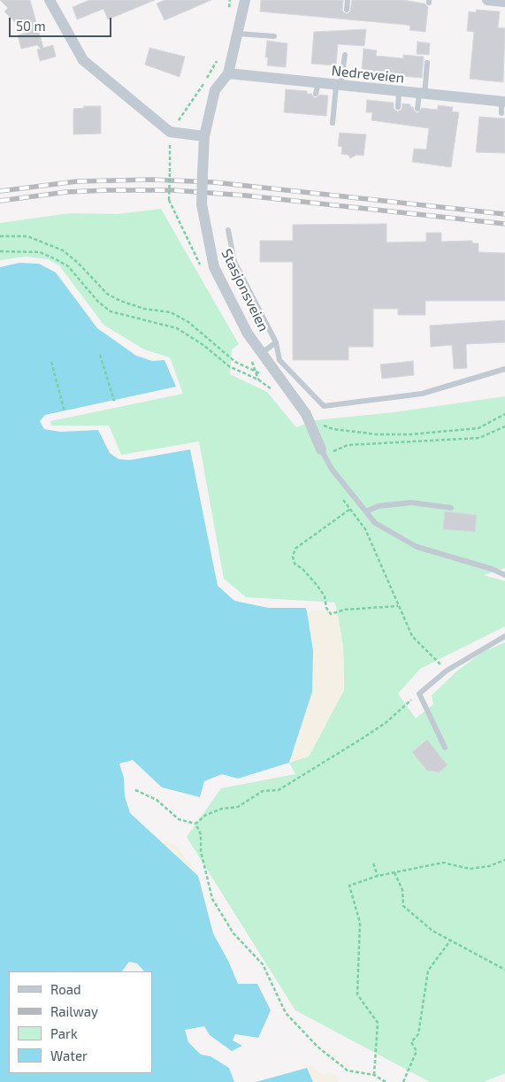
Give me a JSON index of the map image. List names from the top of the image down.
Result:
{
  "streets": {
    "street": ["Nedreveien", "Stasjonsveien"]
  },
  "crossings": [
    ["Nedreveien", "Stasjonsveien"]
  ],
  "legend": [
    "Road",
    "Railway",
    "Park",
    "Water"
  ],
  "scale_bar": "50 m"
}
